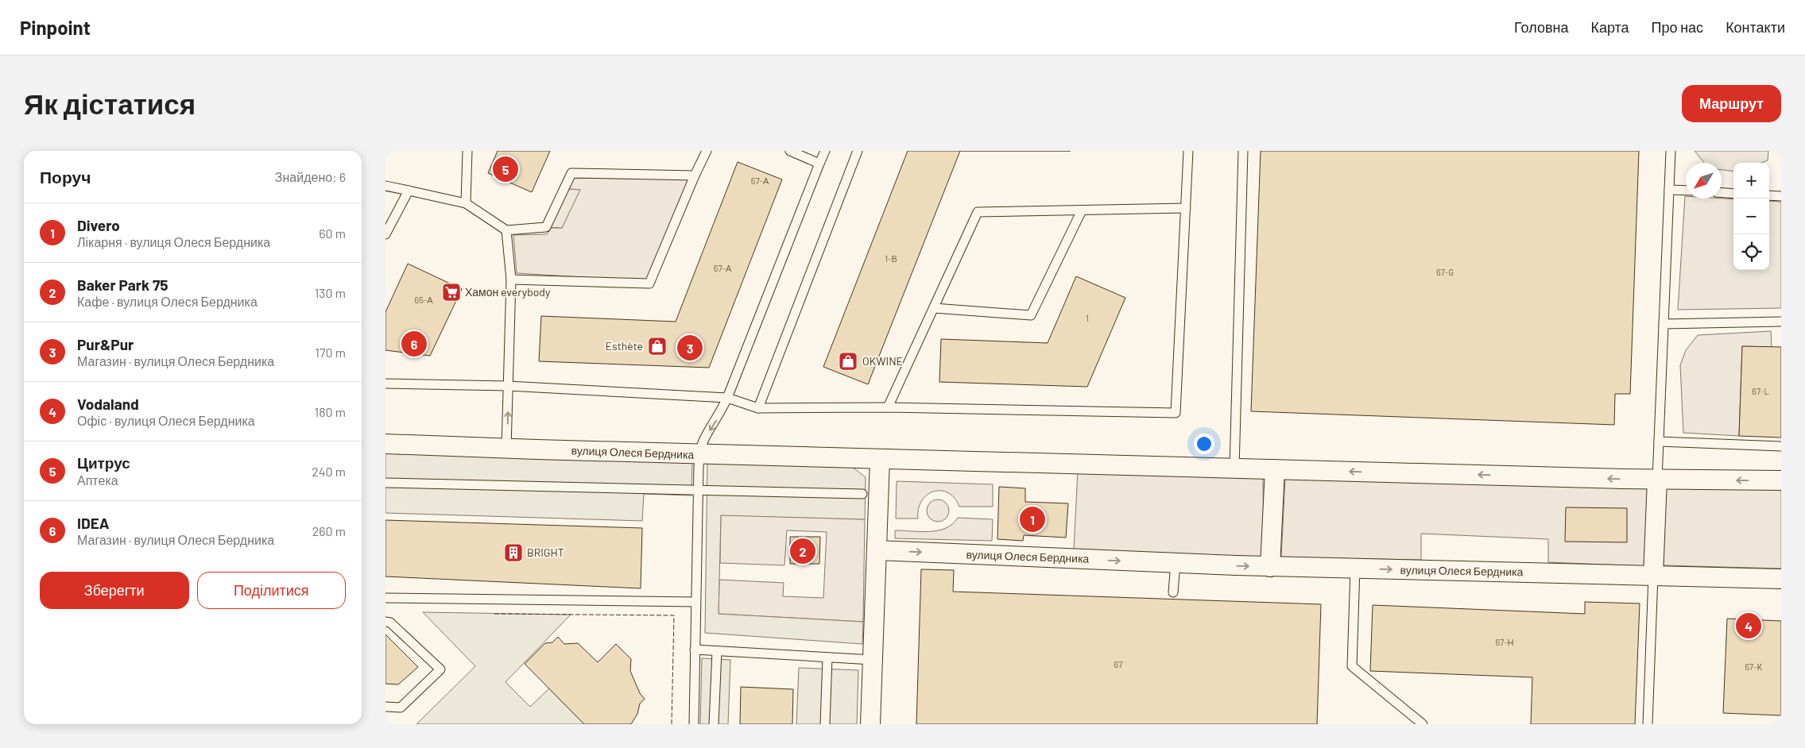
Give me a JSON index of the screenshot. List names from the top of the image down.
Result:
{
  "streets": {
    "street": ["вулиця Олеся Бердника"]
  },
  "places": {
    "supermarket": ["Хамон everybody"],
    "shop": ["Esthète", "OKWINE"],
    "building": ["BRIGHT"]
  },
  "house_numbers": [
    "67-А",
    "1-В",
    "67-А",
    "67-G",
    "65-А",
    "1",
    "67-L",
    "67-Н",
    "67",
    "67-К"
  ],
  "north": "bottom left",
  "page": {
    "header": "Pinpoint",
    "nav": [
      "Головна",
      "Карта",
      "Про нас",
      "Контакти"
    ],
    "buttons": [
      "Маршрут",
      ["Зберегти", "Поділитися"]
    ],
    "title": "Як дістатися",
    "heading": ["Поруч", "Знайдено: 6"],
    "pins": [
      "5",
      "6",
      "3",
      "1",
      "2",
      "4"
    ],
    "map_buttons": ["+", "−"],
    "list": [
      {
        "mark": "1",
        "name": "Divero",
        "note": "Лікарня · вулиця Олеся Бердника",
        "value": "60 m"
      },
      {
        "mark": "2",
        "name": "Baker Park 75",
        "note": "Кафе · вулиця Олеся Бердника",
        "value": "130 m"
      },
      {
        "mark": "3",
        "name": "Pur&Pur",
        "note": "Магазин · вулиця Олеся Бердника",
        "value": "170 m"
      },
      {
        "mark": "4",
        "name": "Vodaland",
        "note": "Офіс · вулиця Олеся Бердника",
        "value": "180 m"
      },
      {
        "mark": "5",
        "name": "Цитрус",
        "note": "Аптека",
        "value": "240 m"
      },
      {
        "mark": "6",
        "name": "IDEA",
        "note": "Магазин · вулиця Олеся Бердника",
        "value": "260 m"
      }
    ]
  }
}
